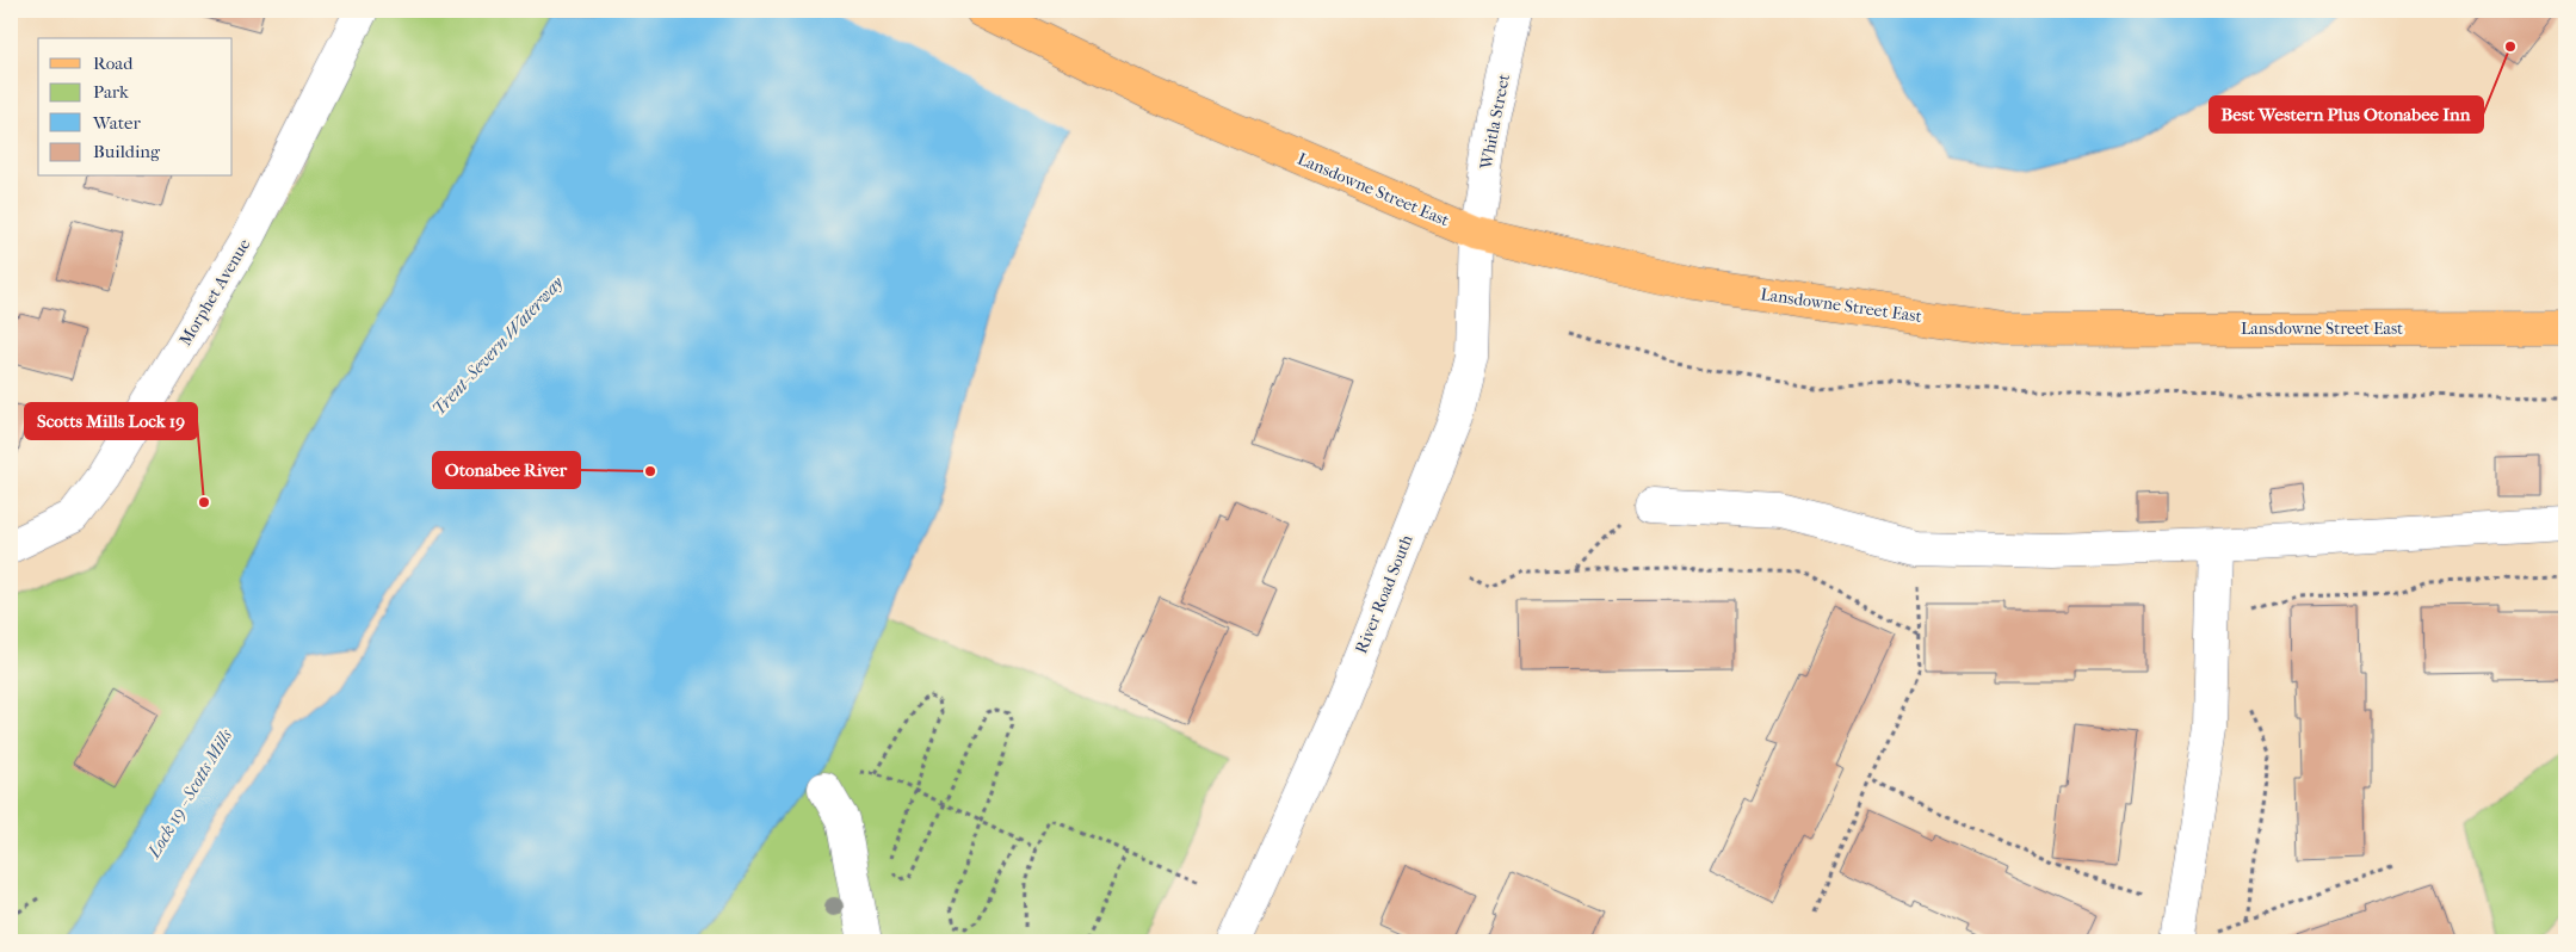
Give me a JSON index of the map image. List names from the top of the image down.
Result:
{
  "streets": {
    "main road": ["Lansdowne Street East"],
    "street": ["Whitla Street", "Morphet Avenue", "River Road South"]
  },
  "crossings": [
    ["Whitla Street", "Lansdowne Street East"],
    ["Whitla Street", "River Road South"],
    ["Lansdowne Street East", "River Road South"]
  ],
  "water": ["Trent–Severn Waterway", "Lock 19 - Scotts Mills"],
  "places": ["Best Western Plus Otonabee Inn", "Otonabee River", "Scotts Mills Lock 19"],
  "legend": [
    "Road",
    "Park",
    "Water",
    "Building"
  ]
}
